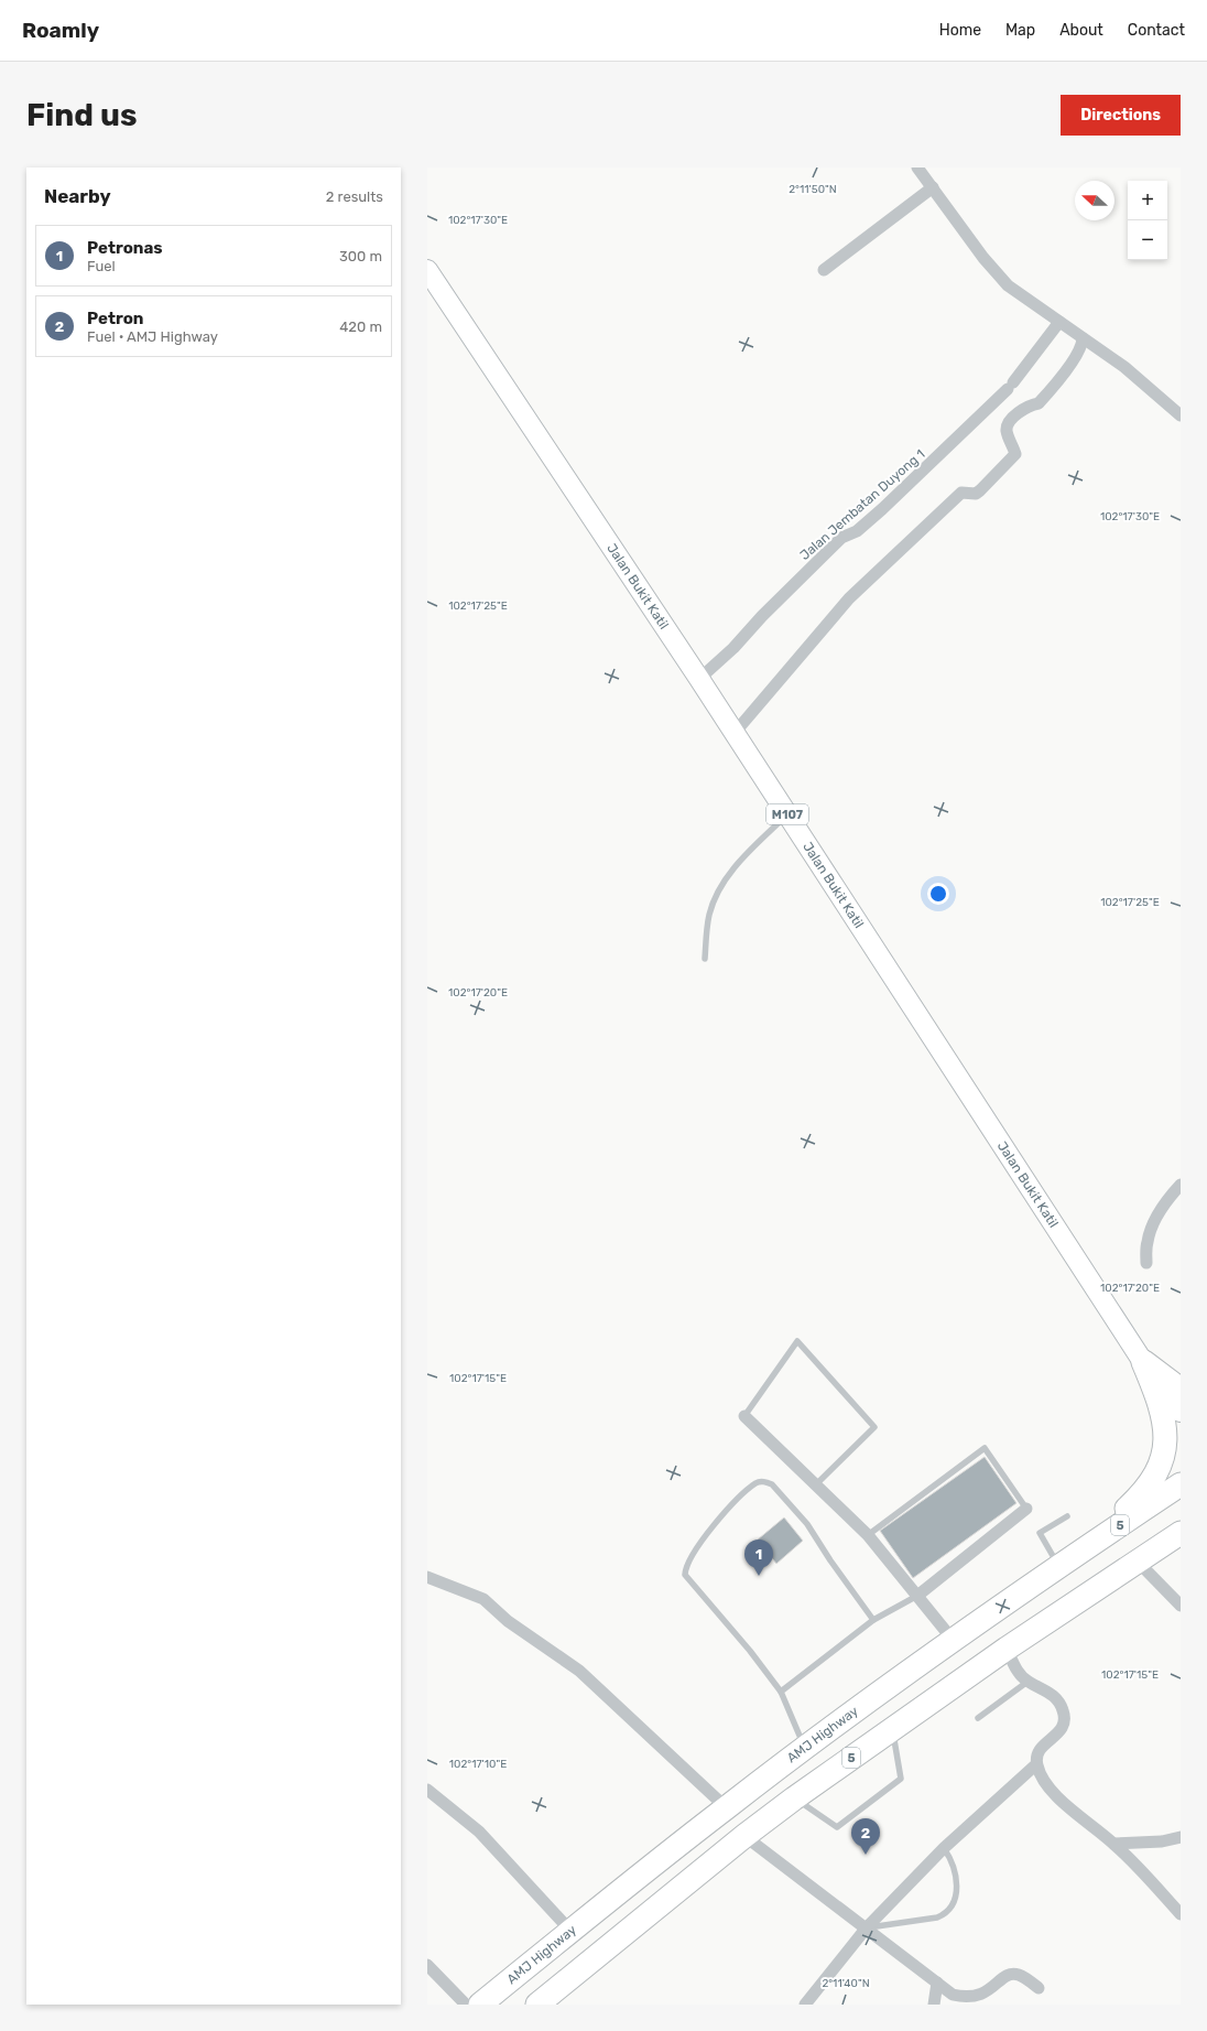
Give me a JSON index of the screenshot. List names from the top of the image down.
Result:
{
  "streets": {
    "highway": ["5", "AMJ Highway"],
    "main road": ["Jalan Bukit Katil", "M107"],
    "street": ["Jalan Jembatan Duyong 1"]
  },
  "crossings": [
    ["Jalan Jembatan Duyong 1", "Jalan Bukit Katil"]
  ],
  "north": "left",
  "page": {
    "header": "Roamly",
    "nav": [
      "Home",
      "Map",
      "About",
      "Contact"
    ],
    "buttons": "Directions",
    "title": "Find us",
    "heading": ["Nearby", "2 results"],
    "map_buttons": ["+", "−"],
    "list": [
      {
        "mark": "1",
        "name": "Petronas",
        "note": "Fuel",
        "value": "300 m"
      },
      {
        "mark": "2",
        "name": "Petron",
        "note": "Fuel · AMJ Highway",
        "value": "420 m"
      }
    ],
    "pins": ["1", "2"]
  },
  "coordinates": [
    "2°11'50\"N",
    "102°17'30\"E",
    "102°17'25\"E",
    "102°17'20\"E",
    "102°17'15\"E",
    "102°17'10\"E",
    "2°11'40\"N"
  ]
}
